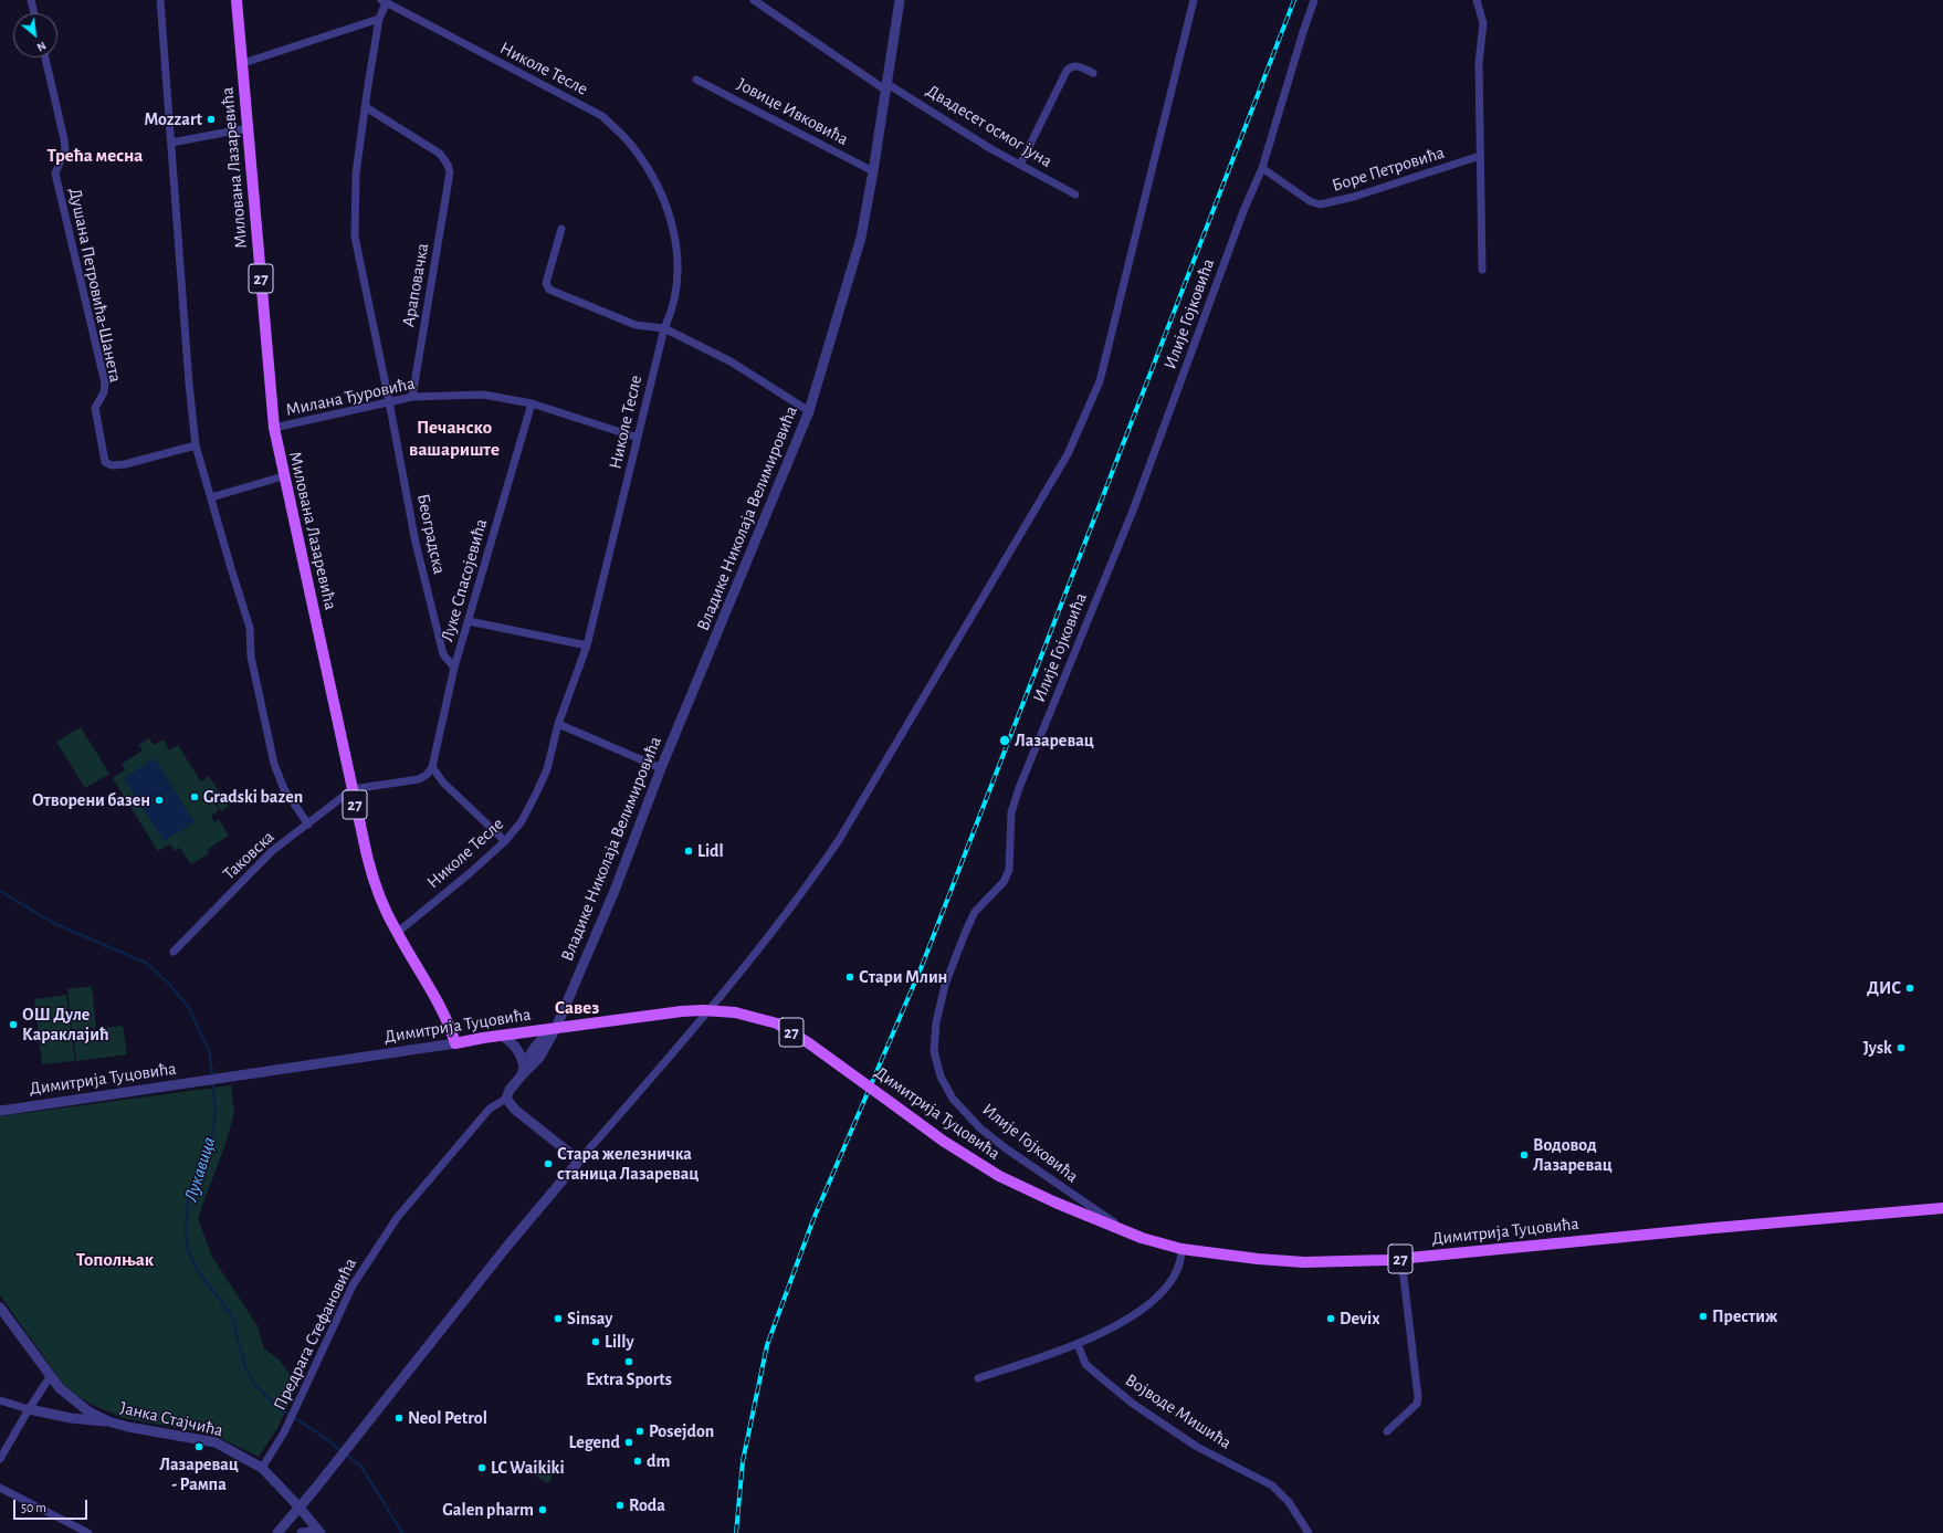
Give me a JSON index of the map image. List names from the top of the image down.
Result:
{
  "streets": {
    "main road": ["Милована Лазаревића", "27", "Димитрија Туцовића"],
    "street": [
      "Николе Тесле",
      "Јовице Ивковића",
      "Двадесет осмог јуна",
      "Боре Петровића",
      "Душана Петровића-Шанета",
      "Араповачка",
      "Илије Гојковића",
      "Милана Ђуровића",
      "Владике Николаја Велимировића",
      "Београдска",
      "Луке Спасојевића",
      "Таковска",
      "Предрага Стефановића",
      "Војводе Мишића",
      "Јанка Стајчића"
    ]
  },
  "crossings": [
    ["Николе Тесле", "Милована Лазаревића"],
    ["Николе Тесле", "Милана Ђуровића"],
    ["Николе Тесле", "Београдска"],
    ["Јовице Ивковића", "Владике Николаја Велимировића"],
    ["Двадесет осмог јуна", "Владике Николаја Велимировића"],
    ["Милована Лазаревића", "Милана Ђуровића"],
    ["Милована Лазаревића", "Таковска"],
    ["Милована Лазаревића", "Димитрија Туцовића"],
    ["Боре Петровића", "Илије Гојковића"],
    ["Араповачка", "Милана Ђуровића"],
    ["Араповачка", "Београдска"],
    ["Илије Гојковића", "Димитрија Туцовића"],
    ["Милана Ђуровића", "Београдска"],
    ["Милана Ђуровића", "Луке Спасојевића"],
    ["Владике Николаја Велимировића", "Димитрија Туцовића"],
    ["Београдска", "Луке Спасојевића"],
    ["Предрага Стефановића", "Јанка Стајчића"]
  ],
  "districts": [
    "Трећа месна",
    "Печанско вашариште",
    "Савез",
    "Тополњак"
  ],
  "water": ["Лукавица"],
  "places": [
    "Mozzart",
    "Лазаревац",
    "Gradski bazen",
    "Отворени базен",
    "Lidl",
    "Стари Млин",
    "ДИС",
    "ОШ Дуле Караклајић",
    "Jysk",
    "Водовод Лазаревац",
    "Стара железничка станица Лазаревац",
    "Престиж",
    "Sinsay",
    "Devix",
    "Lilly",
    "Extra Sports",
    "Neol Petrol",
    "Posejdon",
    "Legend",
    "Лазаревац - Рампа",
    "dm",
    "LC Waikiki",
    "Roda",
    "Galen pharm"
  ],
  "scale_bar": "50 m",
  "north": "bottom right"
}
